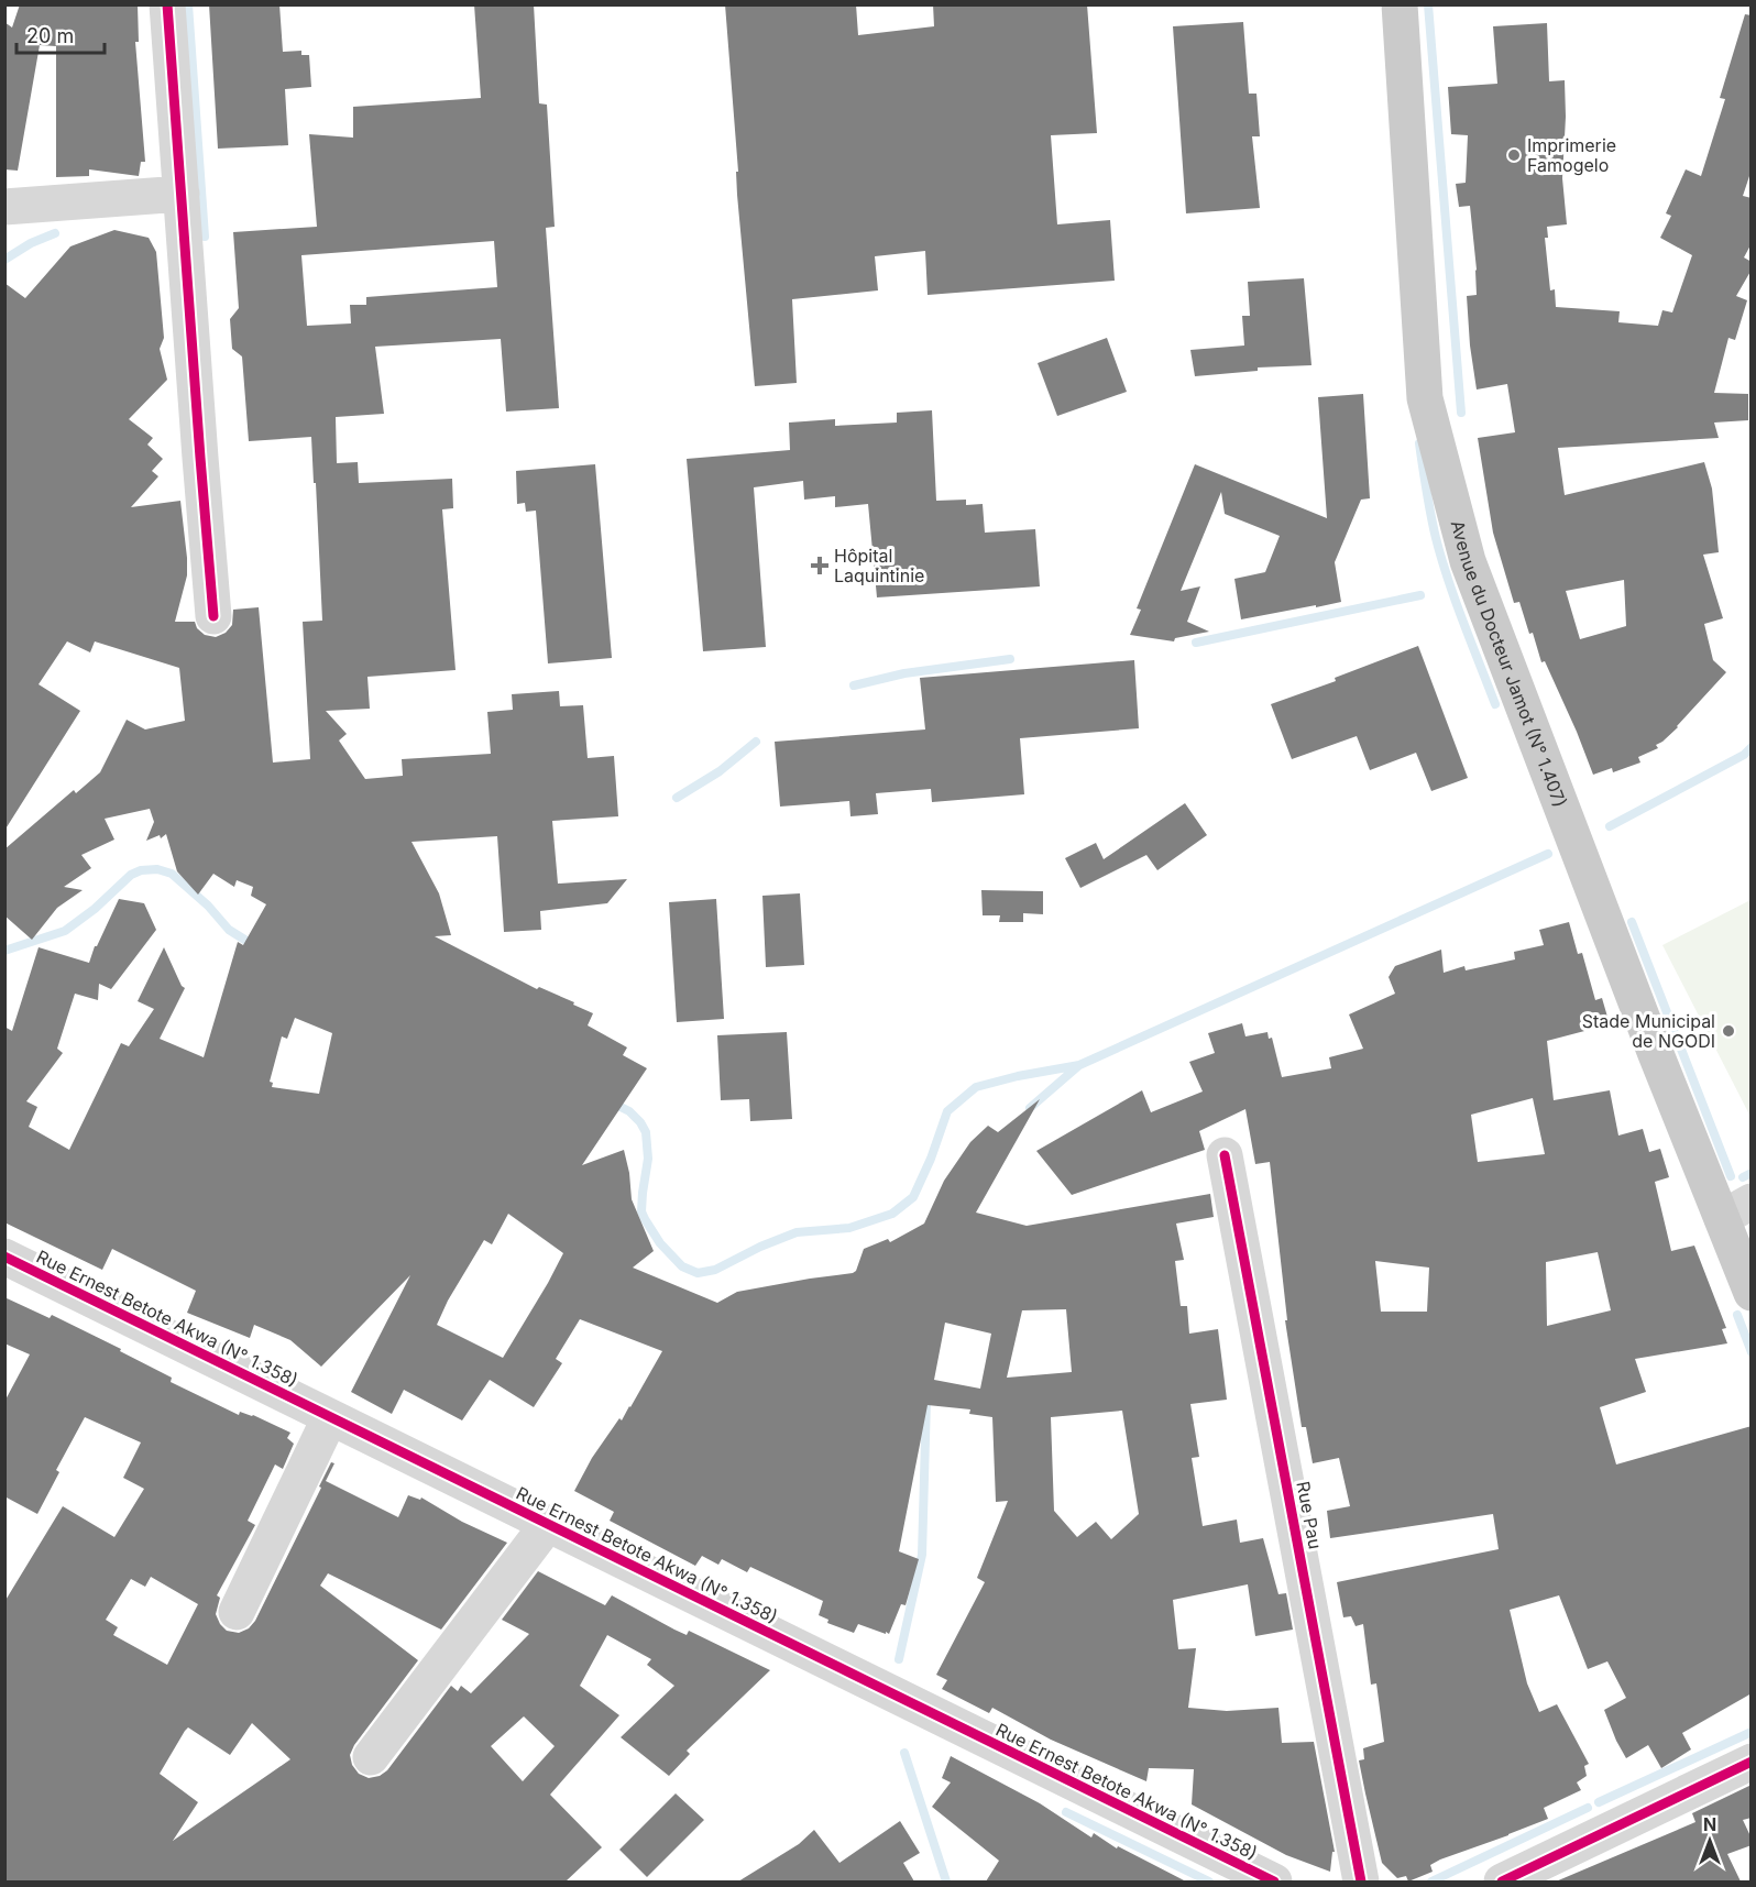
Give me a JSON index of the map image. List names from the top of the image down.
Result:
{
  "streets": {
    "main road": ["Avenue du Docteur Jamot (N° 1.407)"],
    "street": ["Rue Ernest Betote Akwa (N° 1.358)", "Rue Pau"]
  },
  "places": {
    "other": ["Imprimerie Famogelo", "Stade Municipal de NGODI"],
    "health": ["Hôpital Laquintinie"]
  },
  "scale_bar": "20 m",
  "north": "top"
}
